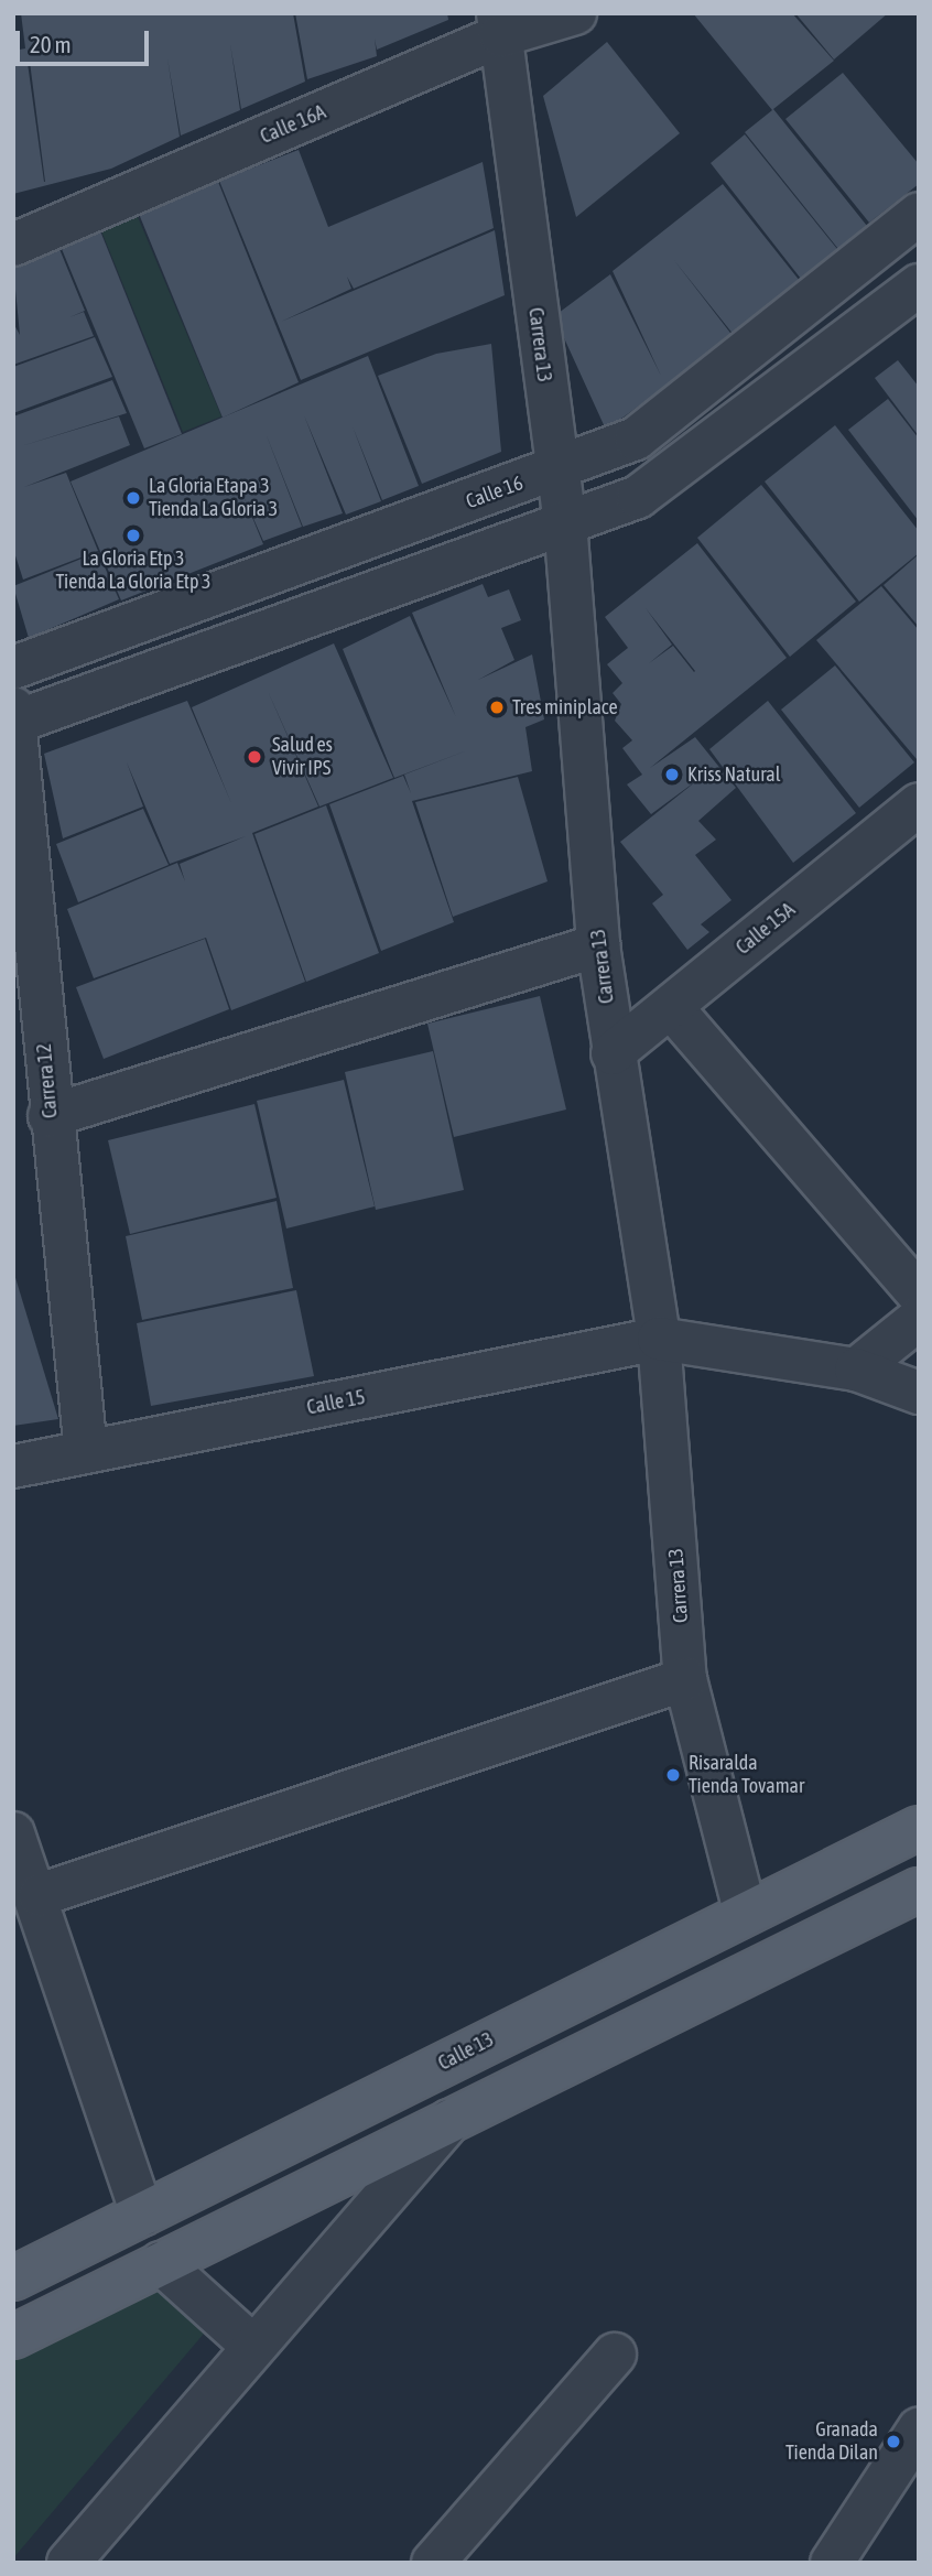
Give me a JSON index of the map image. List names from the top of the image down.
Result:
{
  "streets": {
    "main road": ["Calle 13"],
    "street": [
      "Calle 16A",
      "Carrera 13",
      "Calle 16",
      "Calle 15A",
      "Carrera 12",
      "Calle 15"
    ]
  },
  "crossings": [
    ["Calle 16A", "Carrera 13"],
    ["Carrera 13", "Calle 16"],
    ["Carrera 13", "Calle 15A"],
    ["Carrera 13", "Calle 15"],
    ["Carrera 13", "Calle 13"],
    ["Carrera 12", "Calle 15"]
  ],
  "places": [
    "La Gloria Etapa 3 Tienda La Gloria 3",
    "La Gloria Etp 3 Tienda La Gloria Etp 3",
    "Tres miniplace",
    "Salud es Vivir IPS",
    "Kriss Natural",
    "Risaralda Tienda Tovamar",
    "Granada Tienda Dilan"
  ],
  "scale_bar": "20 m"
}
